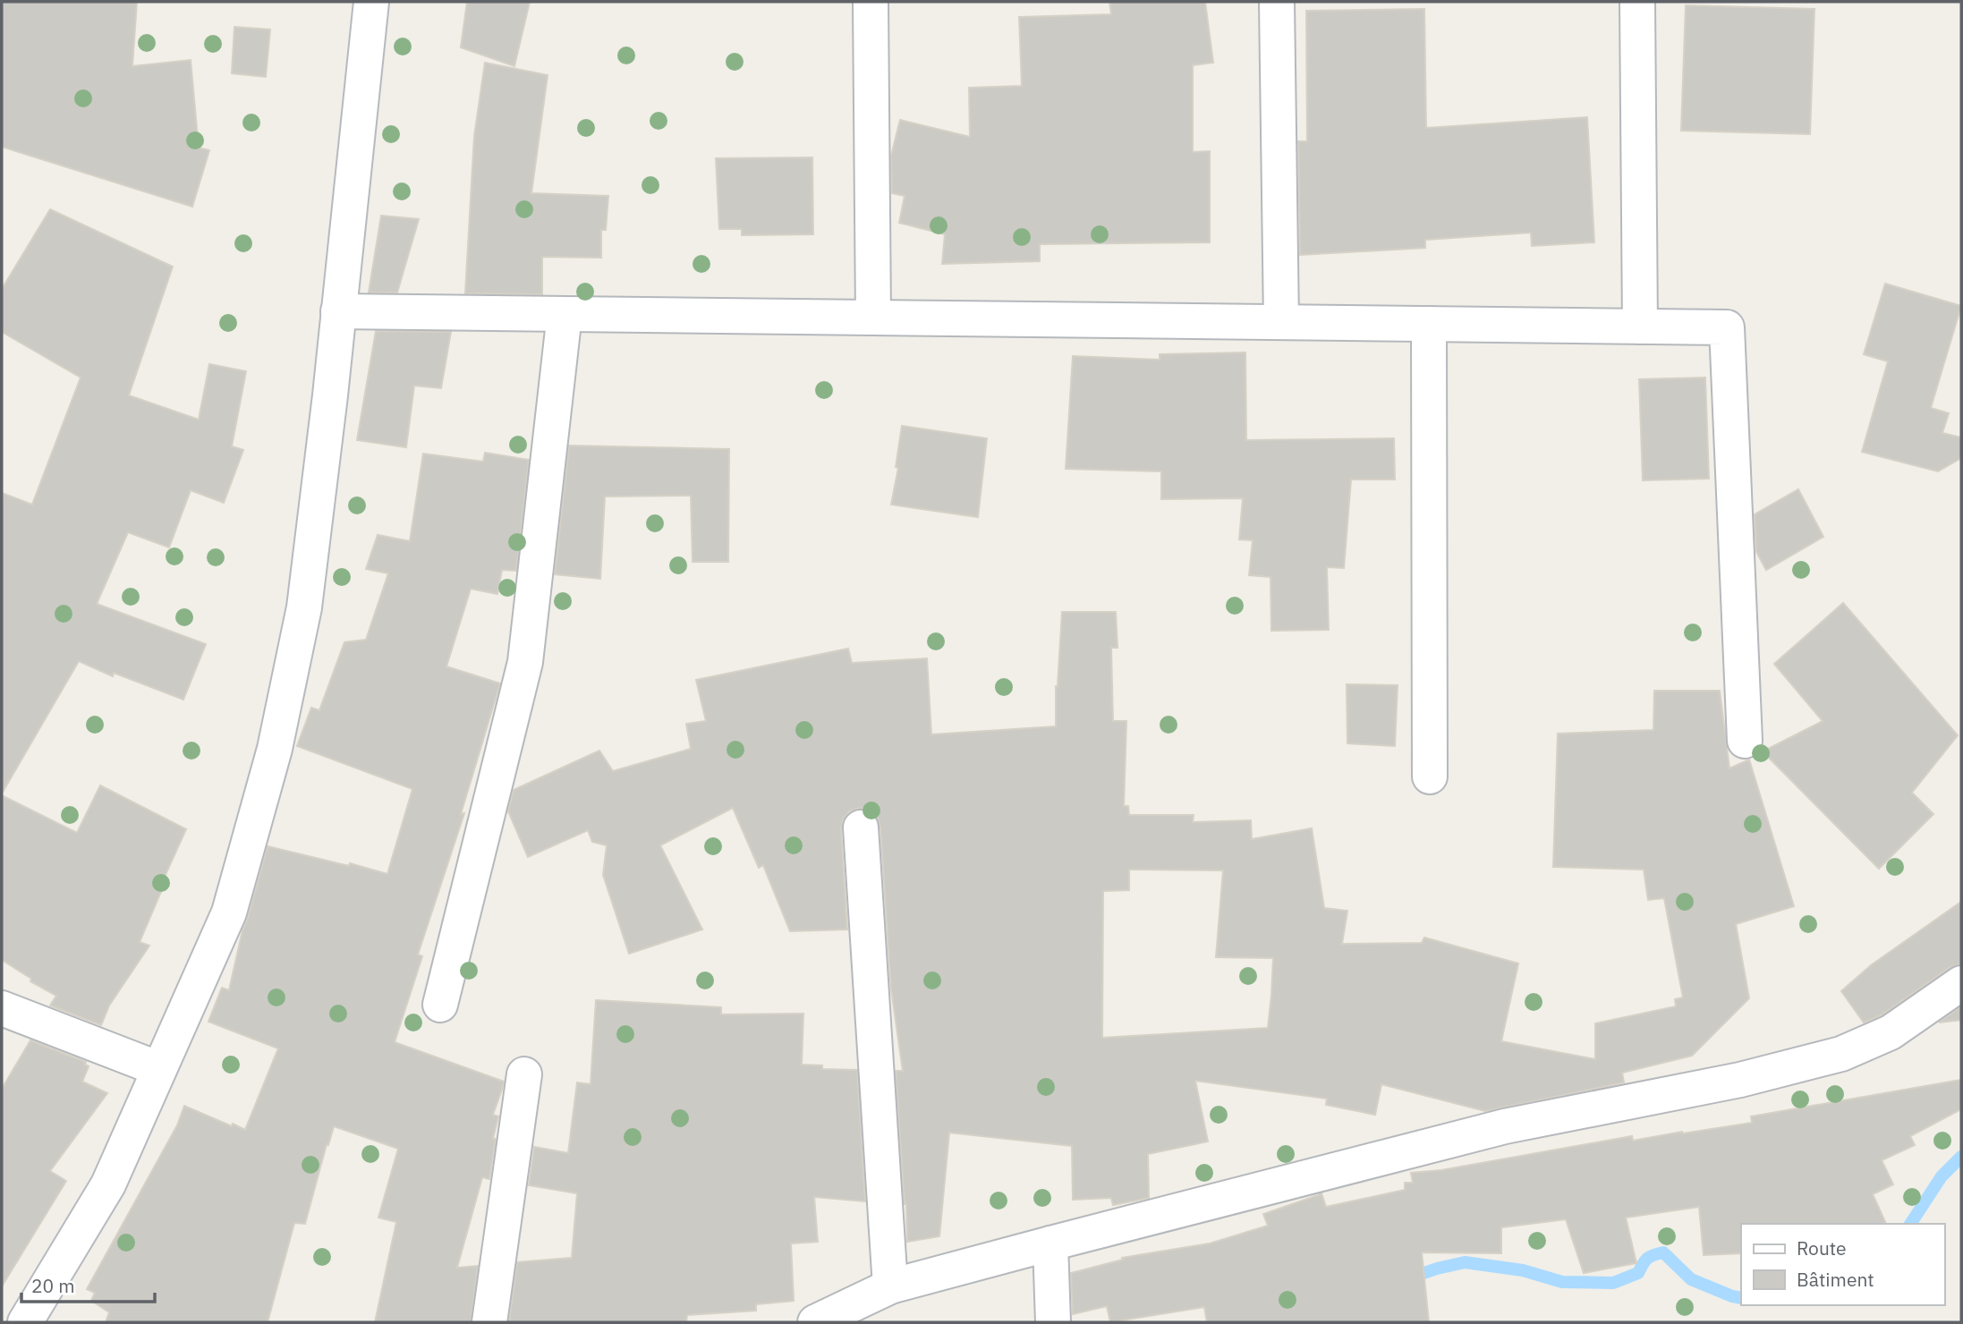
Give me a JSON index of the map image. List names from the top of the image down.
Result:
{
  "legend": ["Route", "Bâtiment"],
  "scale_bar": "20 m"
}
